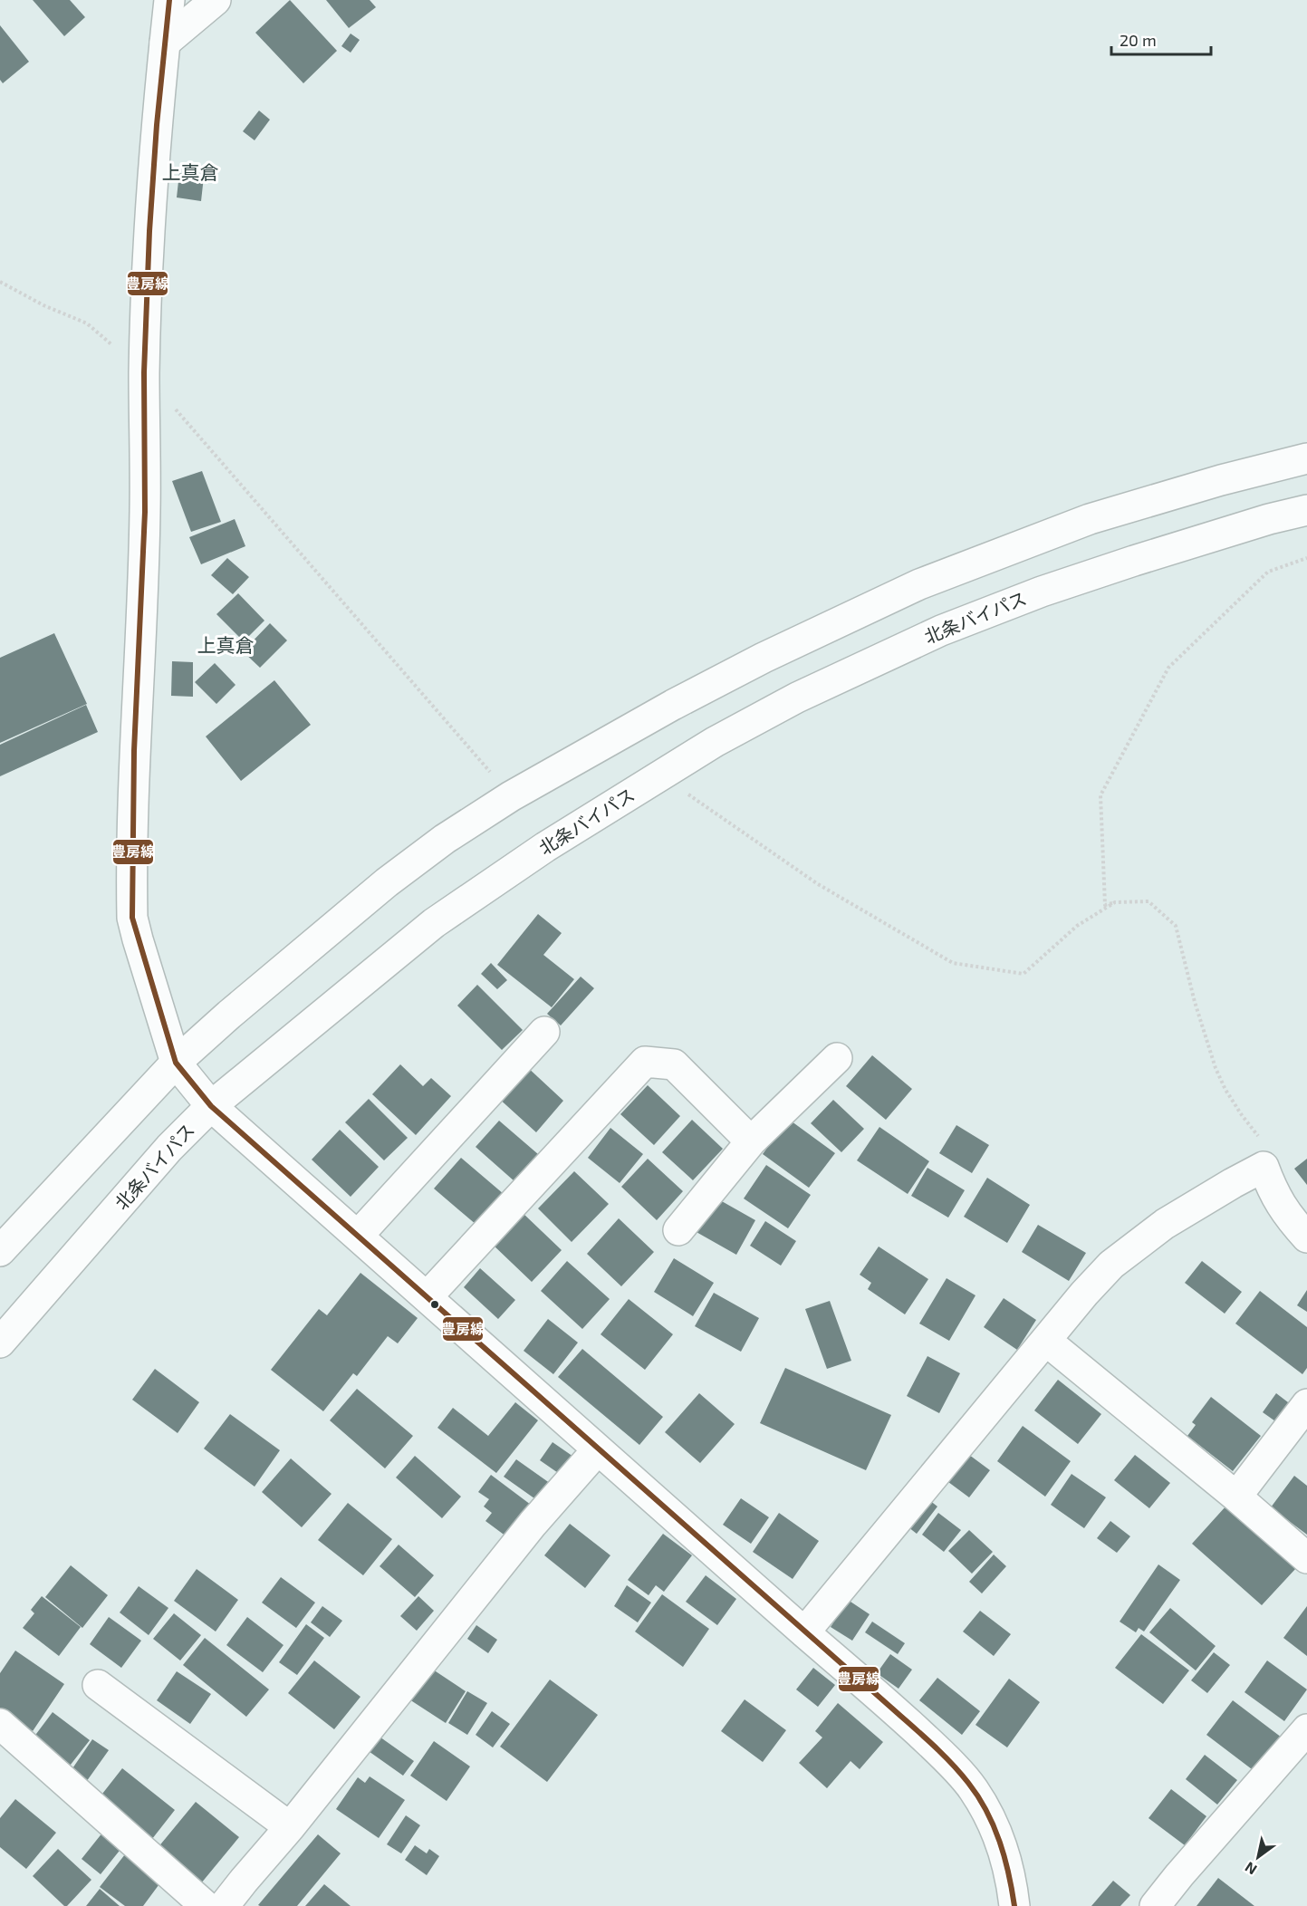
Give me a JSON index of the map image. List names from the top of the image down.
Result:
{
  "streets": {
    "main road": ["北条バイパス"]
  },
  "districts": ["上真倉", "上真倉"],
  "lines": ["transit line 豊房線"],
  "scale_bar": "20 m",
  "north": "bottom left"
}
